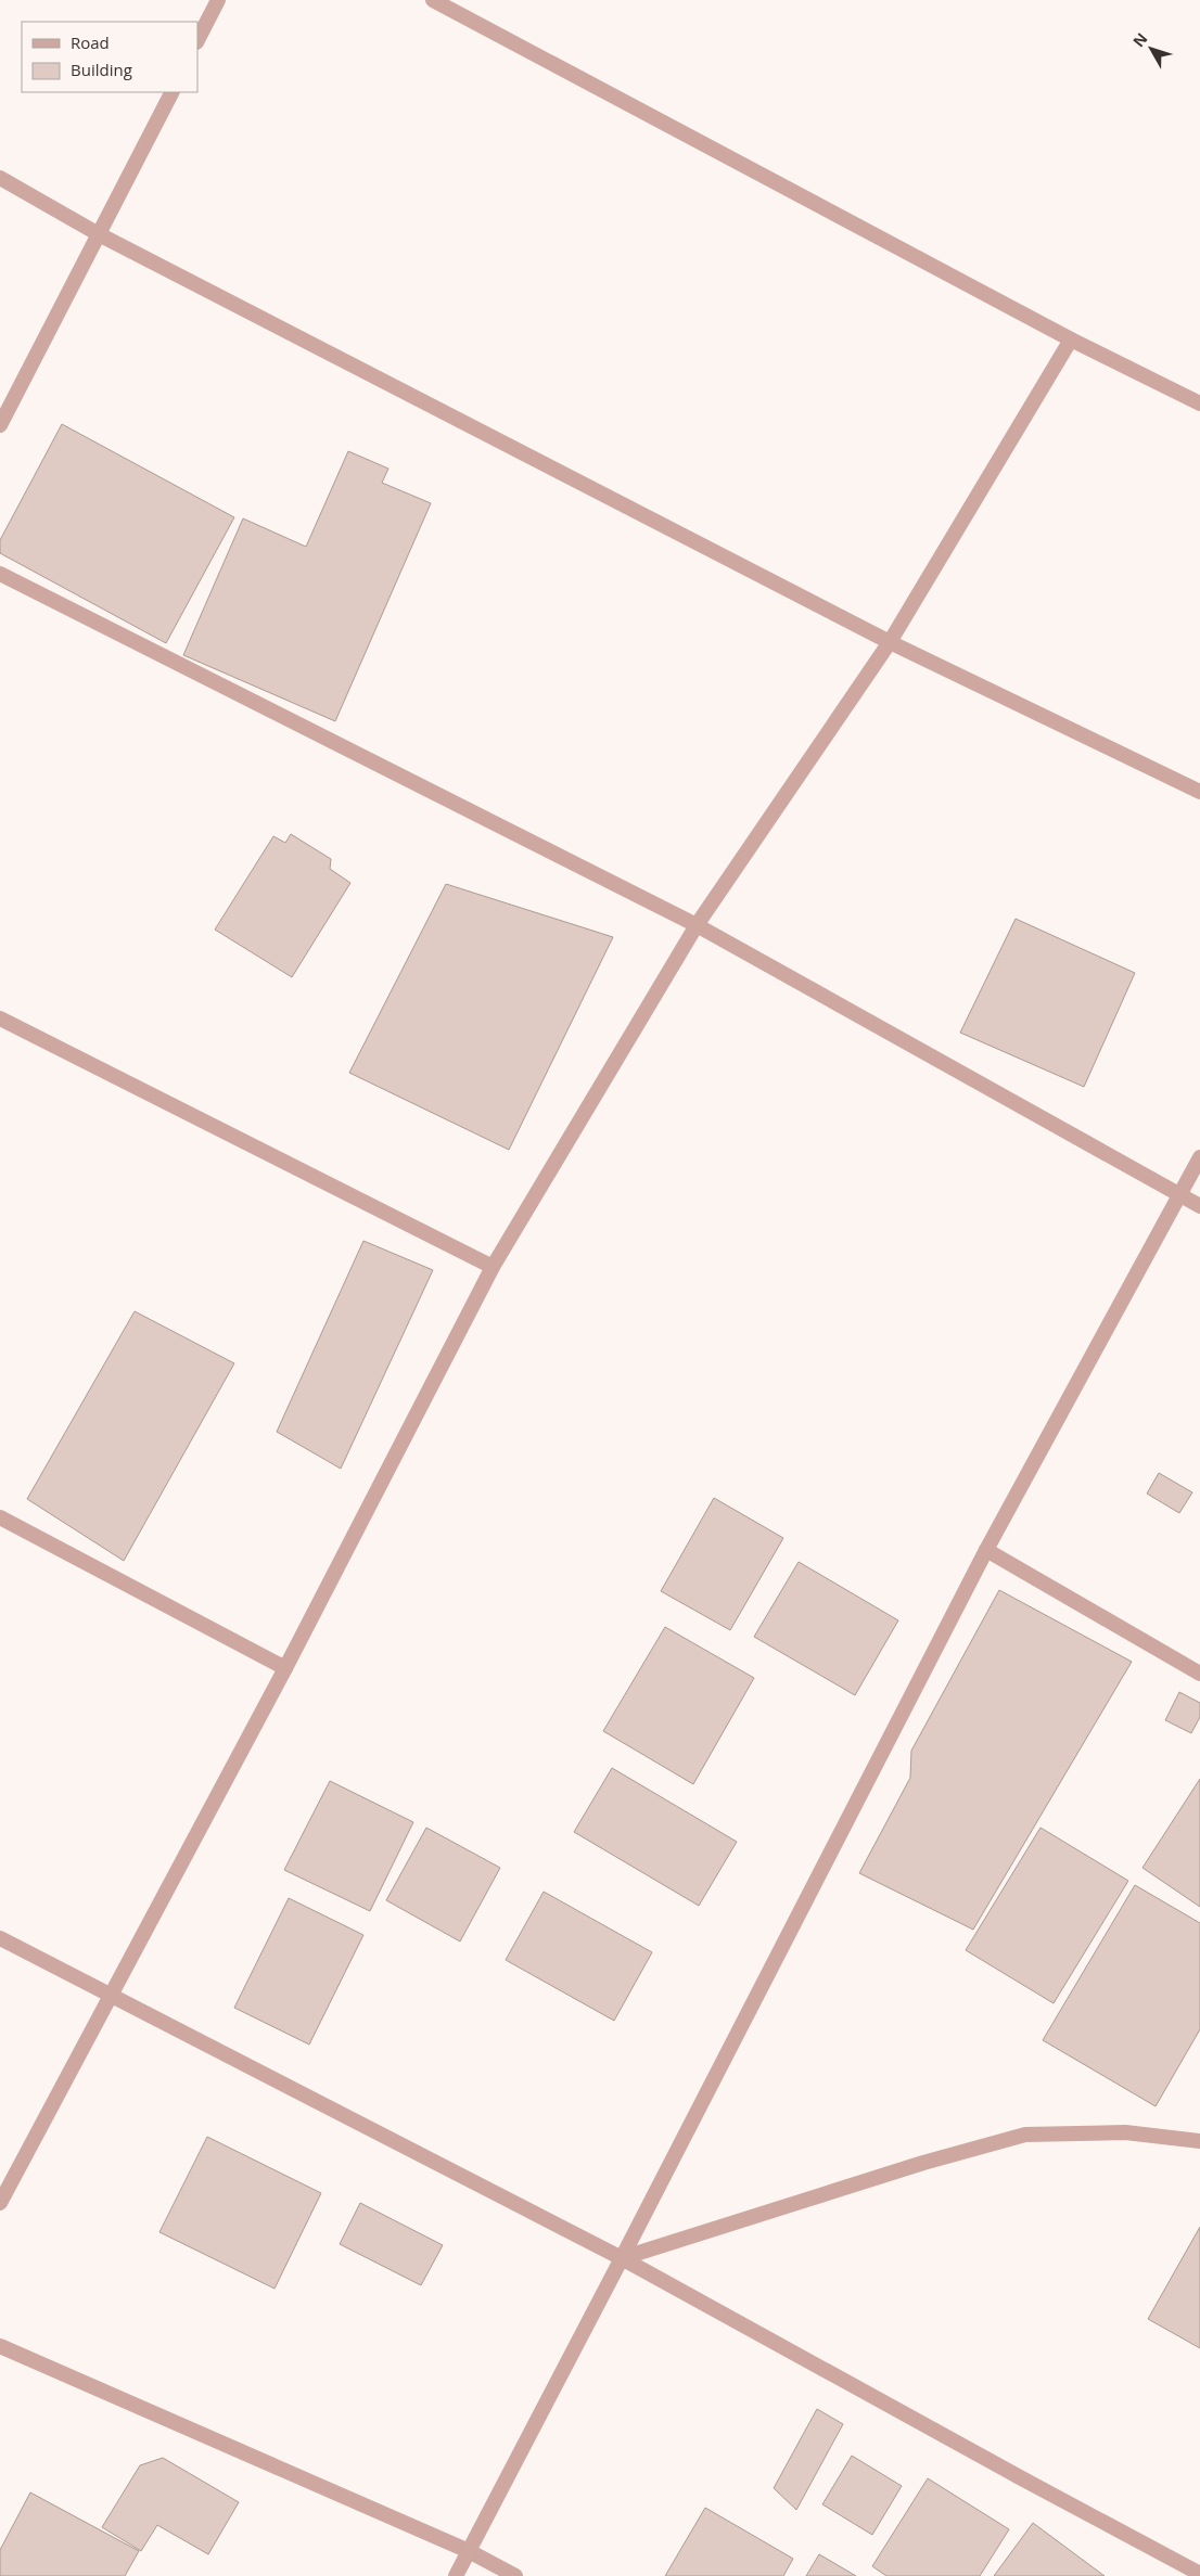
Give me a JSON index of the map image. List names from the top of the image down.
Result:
{
  "legend": ["Road", "Building"],
  "north": "top left"
}
